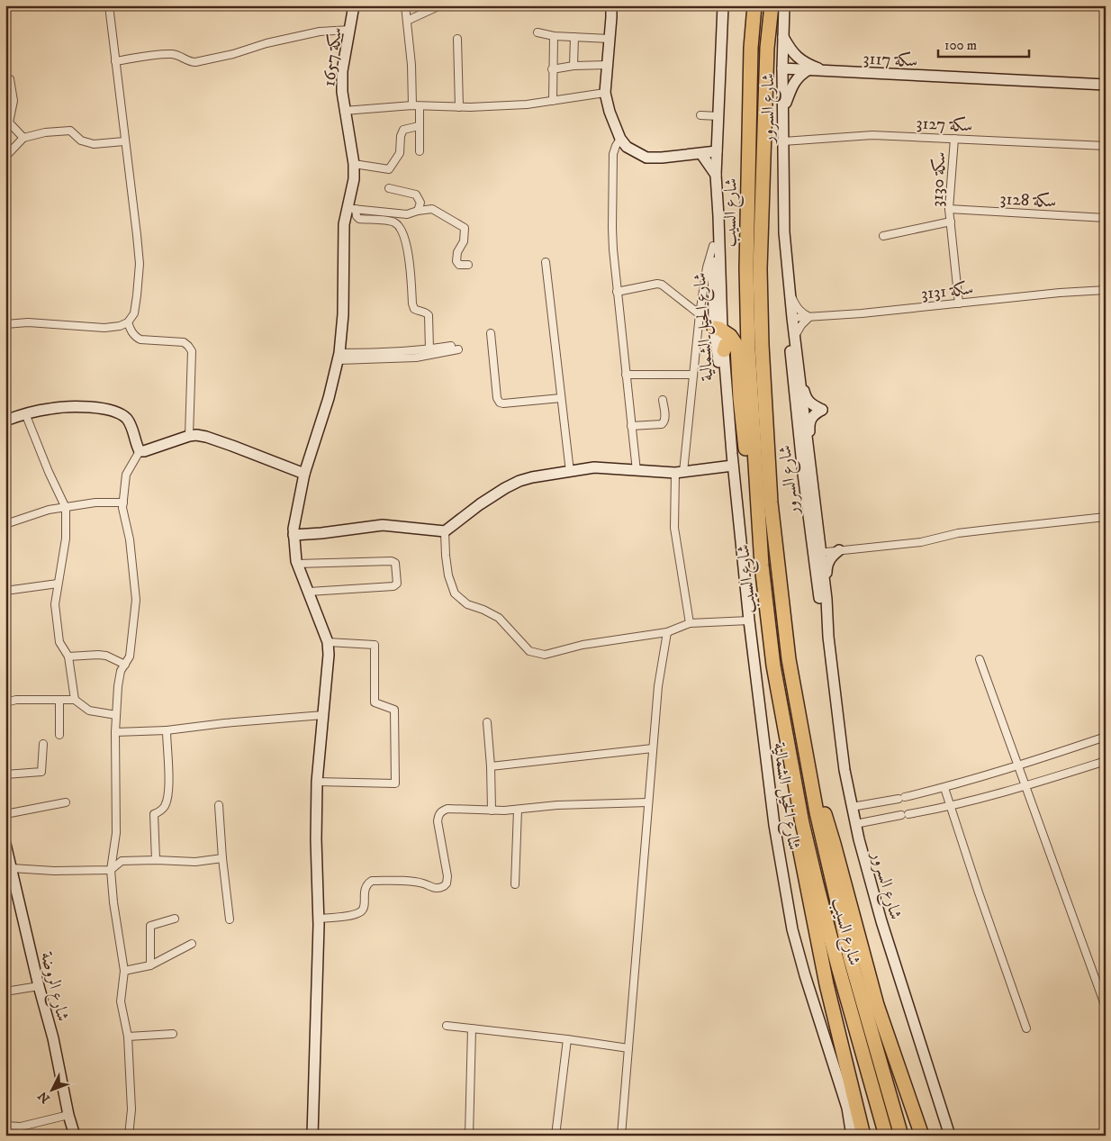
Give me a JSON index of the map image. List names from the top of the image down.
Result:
{
  "streets": {
    "highway": ["شارع السيب"],
    "street": [
      "سكة 1657",
      "سكة 3117",
      "شارع السرور",
      "سكة 3127",
      "سكة 3130",
      "سكة 3128",
      "سكة 3131",
      "شارع الحيل الشمالية",
      "شارع الروضة"
    ]
  },
  "crossings": [
    ["سكة 3117", "شارع السرور"],
    ["شارع السرور", "سكة 3127"],
    ["شارع السرور", "سكة 3131"],
    ["سكة 3127", "سكة 3130"],
    ["سكة 3130", "سكة 3128"],
    ["سكة 3130", "سكة 3131"]
  ],
  "scale_bar": "100 m",
  "north": "bottom left"
}
